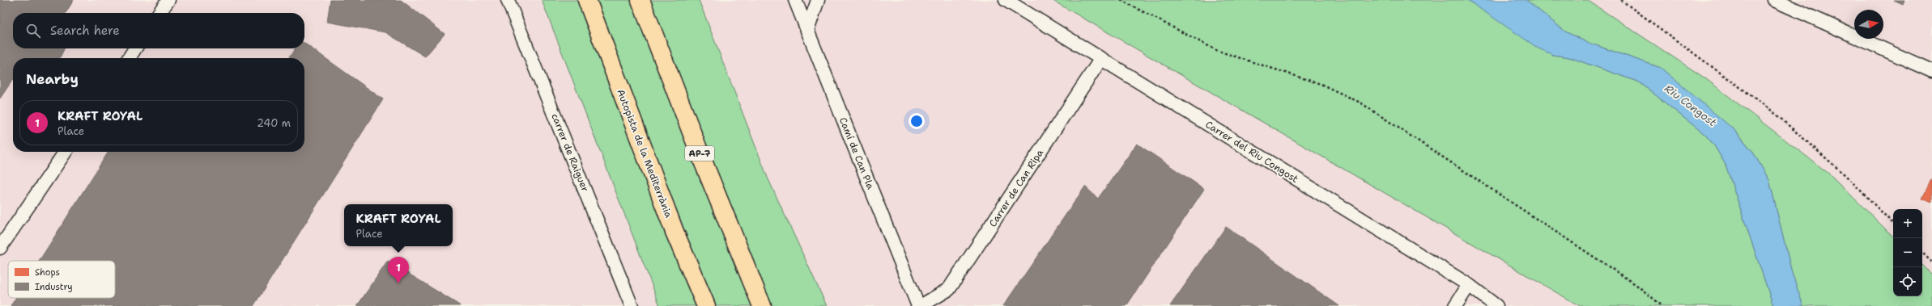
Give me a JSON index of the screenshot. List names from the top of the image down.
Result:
{
  "streets": {
    "highway": ["Autopista de la Mediterrània", "AP-7"],
    "street": [
      "Carrer del Riu Congost",
      "carrer de Raiguer",
      "Camí de Can Pla",
      "Carrer de Can Ripa"
    ]
  },
  "crossings": [
    ["Carrer del Riu Congost", "Carrer de Can Ripa"]
  ],
  "water": ["Riu Congost"],
  "legend": ["Shops", "Industry"],
  "north": "right",
  "page": {
    "search": "Search here",
    "heading": "Nearby",
    "list": [
      {
        "mark": "1",
        "name": "KRAFT ROYAL",
        "note": "Place",
        "value": "240 m"
      }
    ],
    "popup": ["KRAFT ROYAL", "Place"],
    "map_buttons": ["+", "−"],
    "pins": "1"
  }
}
